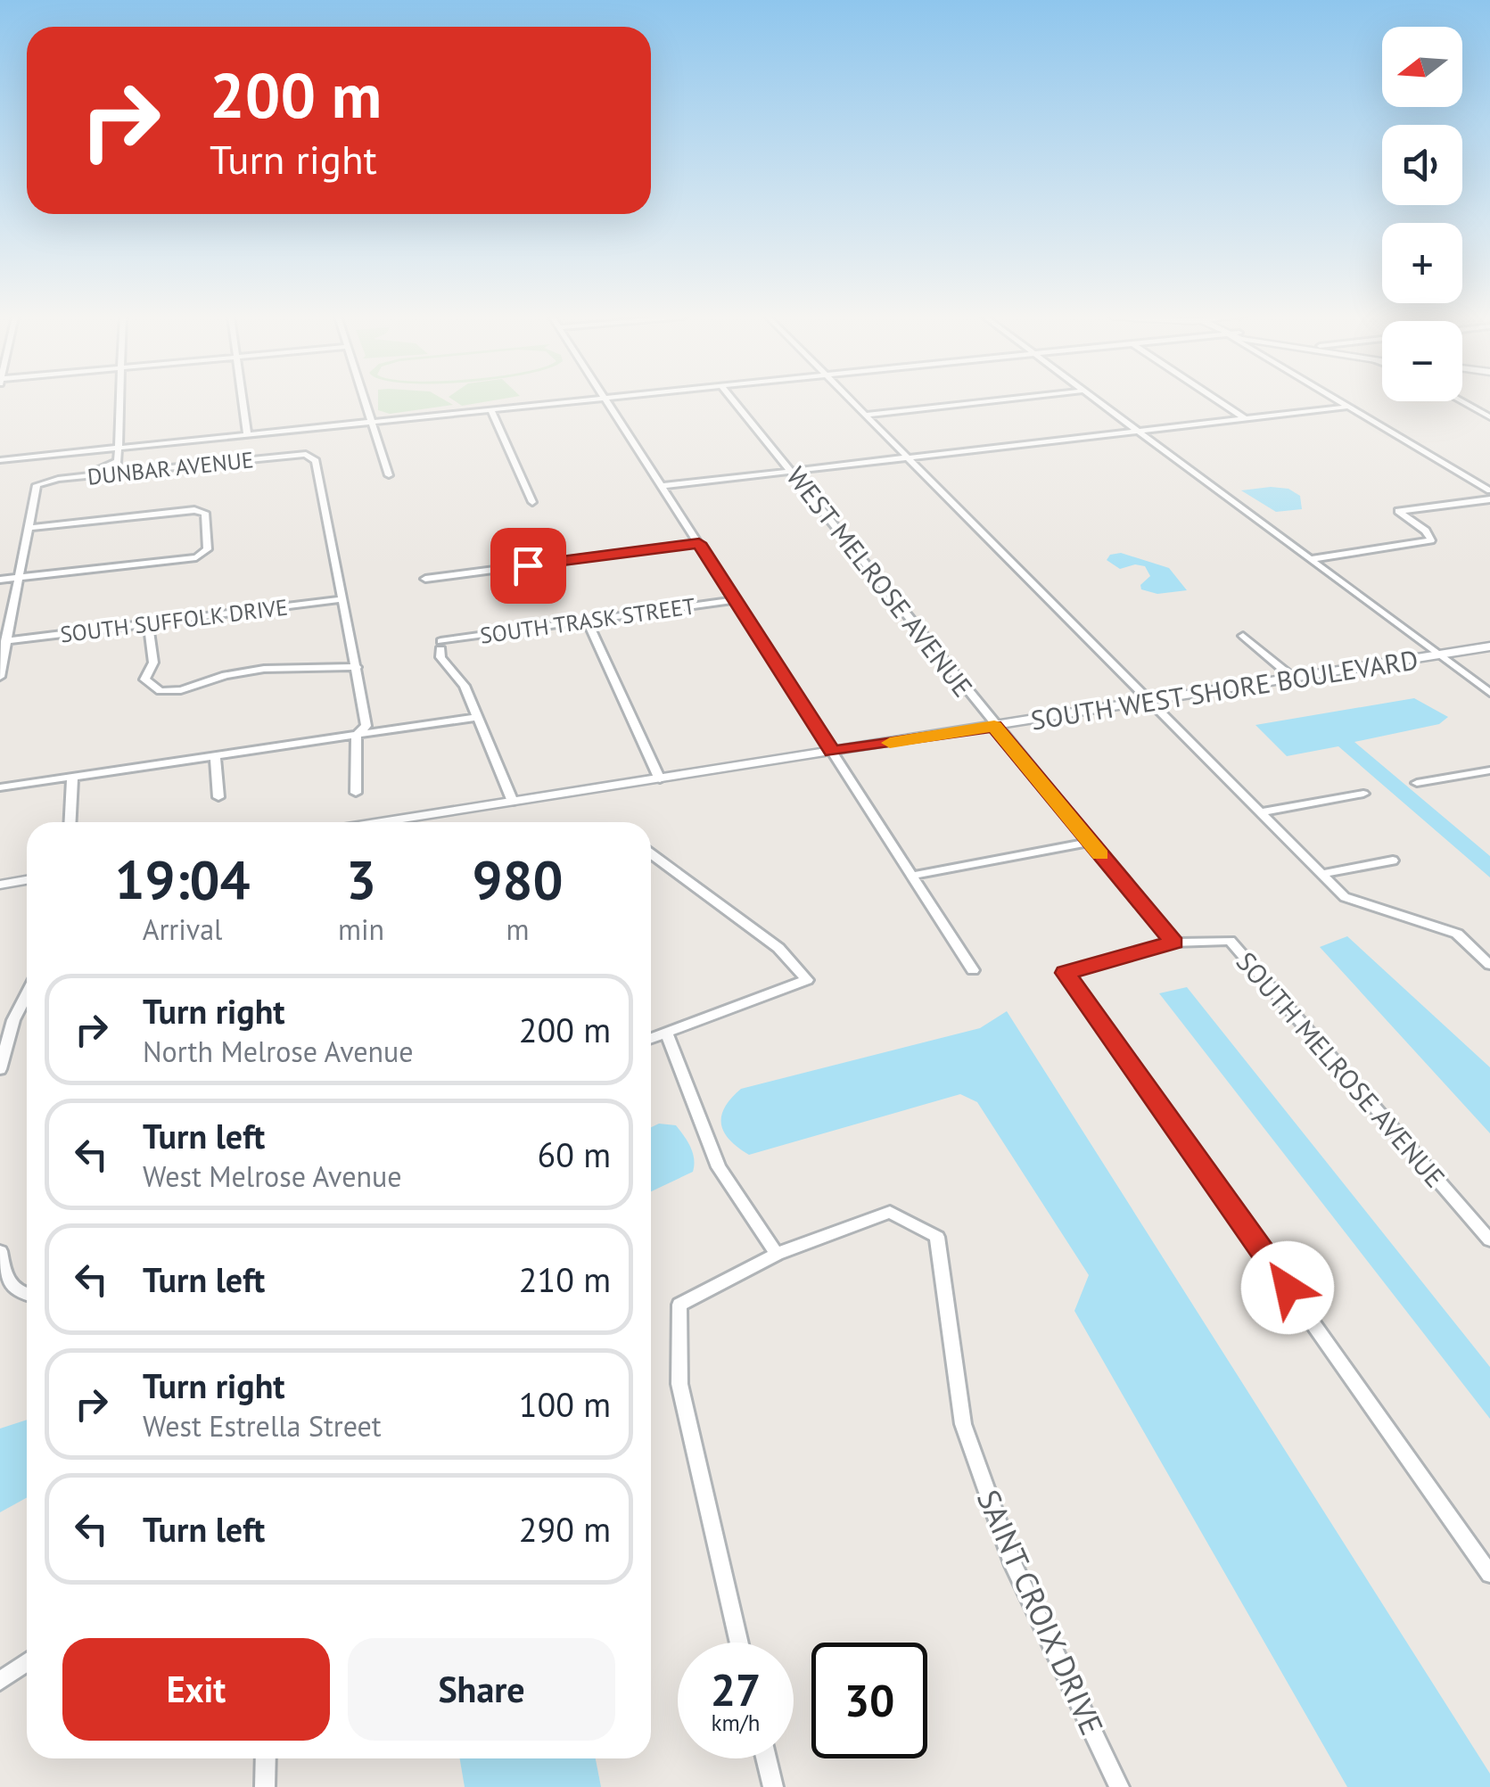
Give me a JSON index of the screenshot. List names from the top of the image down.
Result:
{
  "streets": {
    "street": [
      "DUNBAR AVENUE",
      "WEST MELROSE AVENUE",
      "SOUTH SUFFOLK DRIVE",
      "SOUTH TRASK STREET",
      "SOUTH WEST SHORE BOULEVARD",
      "SOUTH MELROSE AVENUE",
      "SAINT CROIX DRIVE"
    ]
  },
  "crossings": [
    ["DUNBAR AVENUE", "SOUTH SUFFOLK DRIVE"],
    ["WEST MELROSE AVENUE", "SOUTH WEST SHORE BOULEVARD"],
    ["WEST MELROSE AVENUE", "SOUTH MELROSE AVENUE"]
  ],
  "north": "left",
  "page": {
    "map_buttons": ["+", "−"],
    "turn": ["200 m", "Turn right"],
    "eta": [
      "19:04",
      "Arrival",
      "3",
      "min",
      "980",
      "m"
    ],
    "list": [
      {
        "name": "Turn right",
        "note": "North Melrose Avenue",
        "value": "200 m"
      },
      {
        "name": "Turn left",
        "note": "West Melrose Avenue",
        "value": "60 m"
      },
      {
        "name": "Turn left",
        "value": "210 m"
      },
      {
        "name": "Turn right",
        "note": "West Estrella Street",
        "value": "100 m"
      },
      {
        "name": "Turn left",
        "value": "290 m"
      }
    ],
    "buttons": ["Exit", "Share"],
    "speed": "27 km/h",
    "limit": "30"
  }
}
